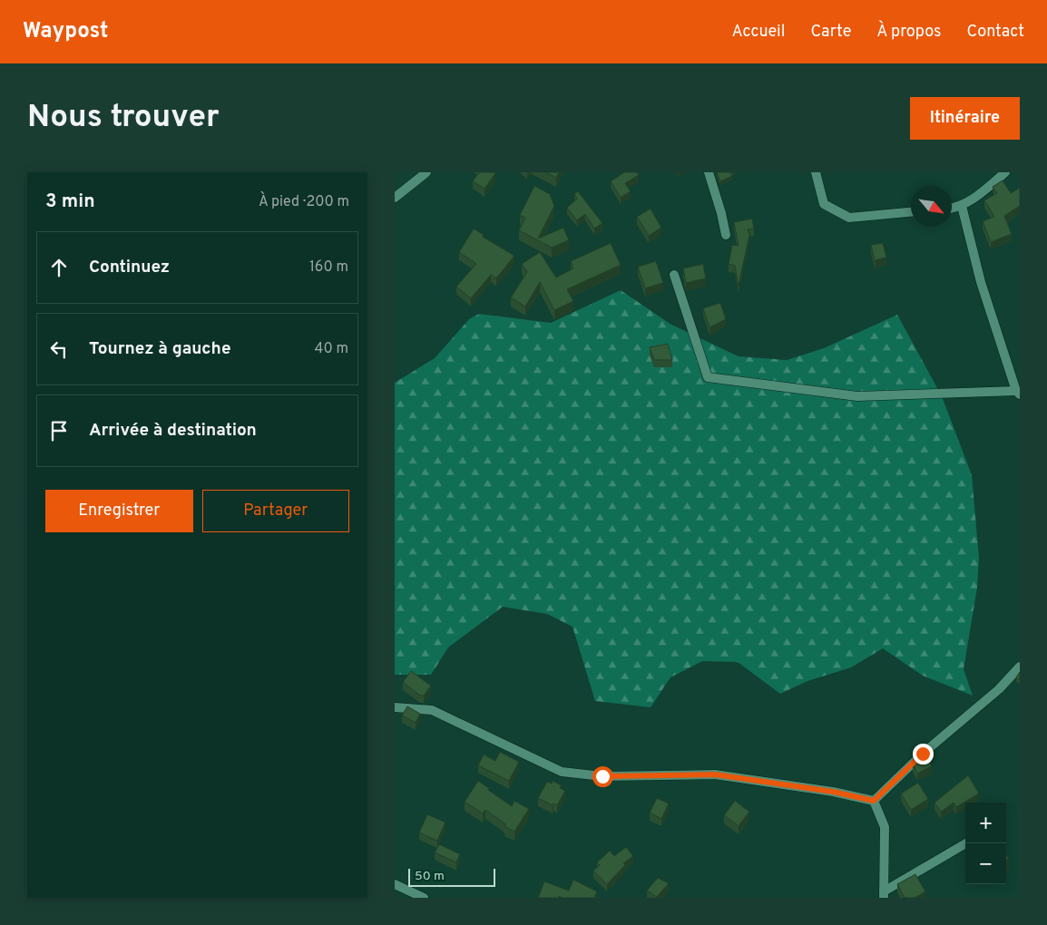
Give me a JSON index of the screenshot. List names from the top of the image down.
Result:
{
  "scale_bar": "50 m",
  "north": "bottom right",
  "page": {
    "header": "Waypost",
    "nav": [
      "Accueil",
      "Carte",
      "À propos",
      "Contact"
    ],
    "buttons": [
      "Itinéraire",
      ["Enregistrer", "Partager"]
    ],
    "title": "Nous trouver",
    "heading": ["3 min", "À pied · 200 m"],
    "list": [
      ["Continuez", "160 m"],
      ["Tournez à gauche", "40 m"],
      "Arrivée à destination"
    ],
    "map_buttons": ["+", "−"],
    "scale": "50 m"
  }
}
